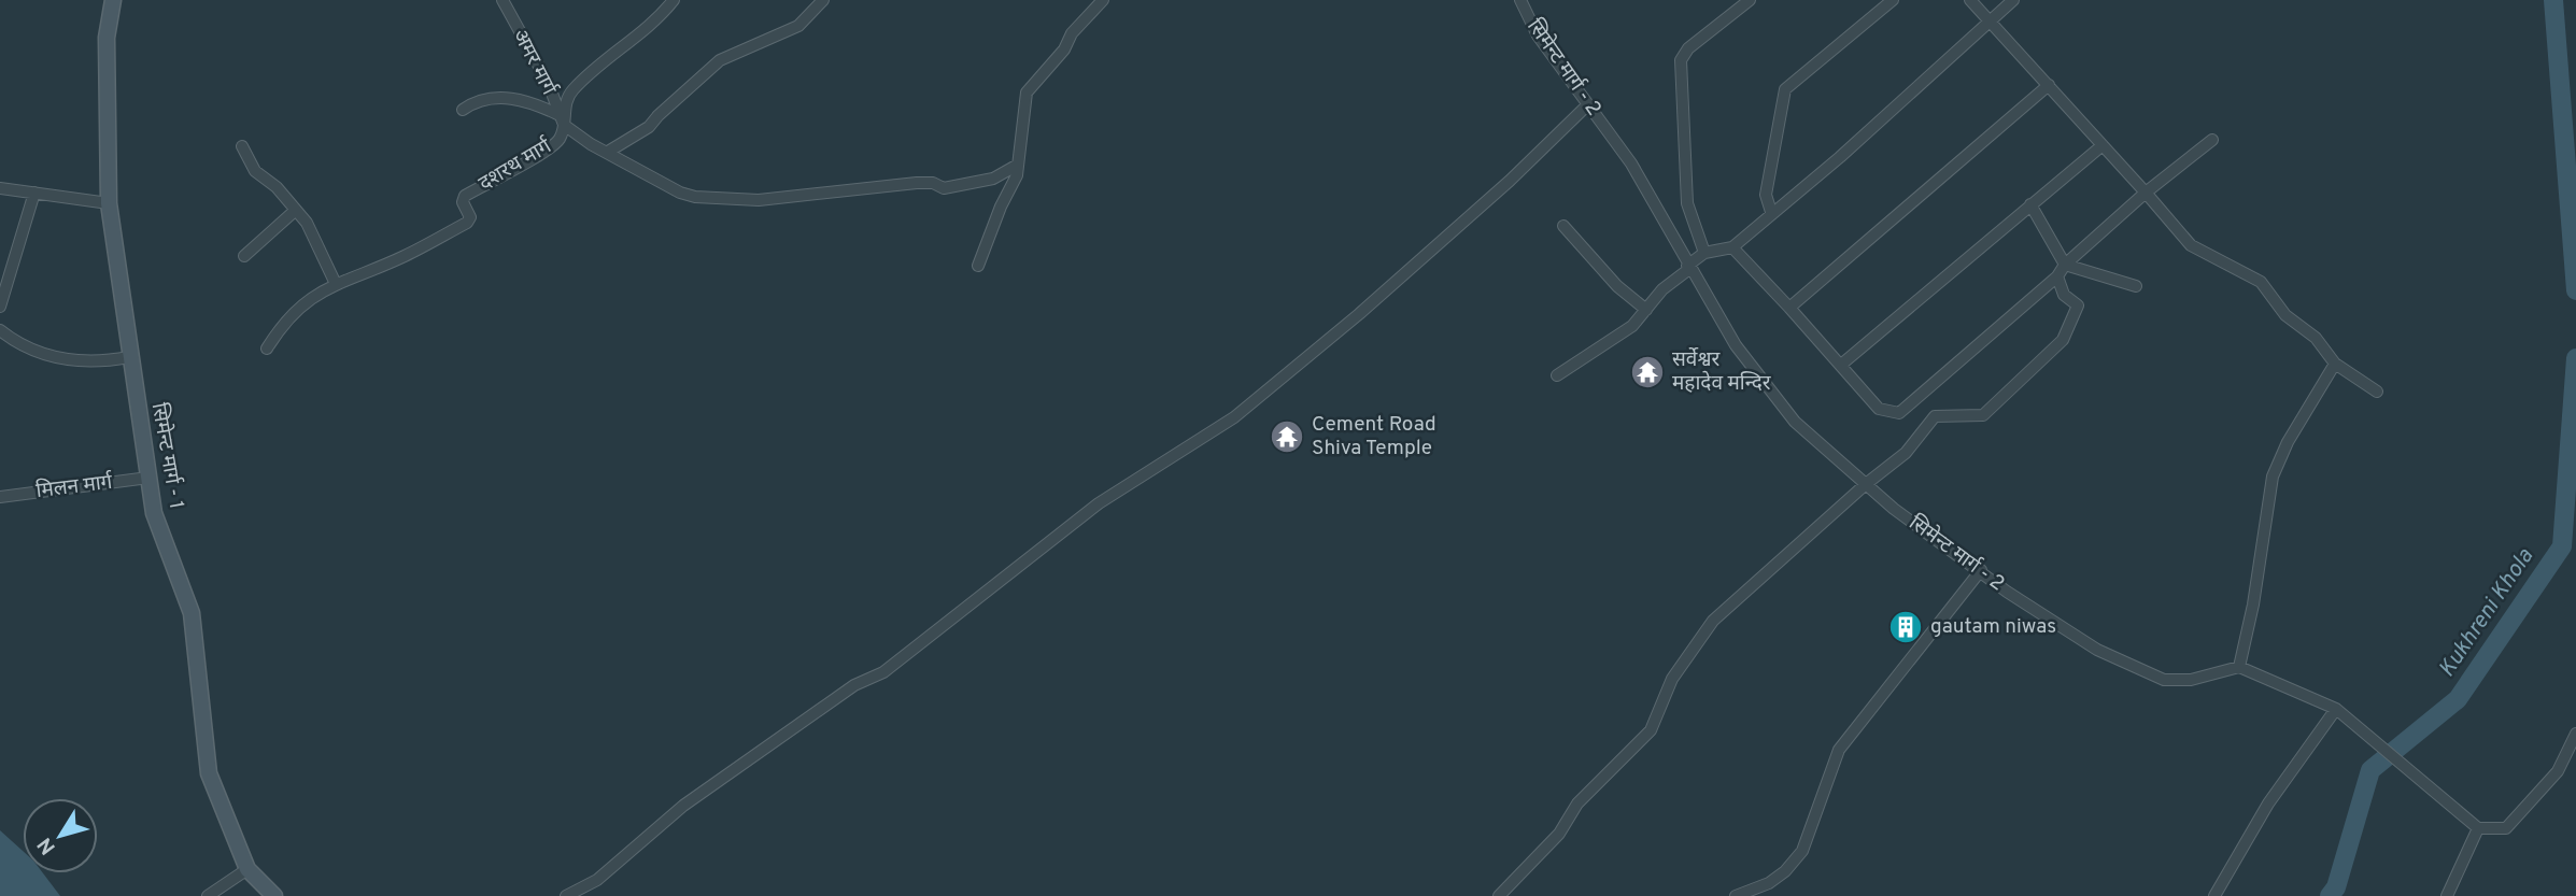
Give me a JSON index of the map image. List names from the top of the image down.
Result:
{
  "streets": {
    "street": [
      "अमर मार्ग",
      "सिमेन्ट मार्ग - 2",
      "दशरथ मार्ग",
      "सिमेन्ट मार्ग - 1",
      "मिलन मार्ग"
    ]
  },
  "crossings": [
    ["अमर मार्ग", "दशरथ मार्ग"],
    ["सिमेन्ट मार्ग - 1", "मिलन मार्ग"]
  ],
  "water": ["Kukhreni Khola"],
  "places": {
    "temple": ["सर्वेश्वर महादेव मन्दिर", "Cement Road Shiva Temple"],
    "building": ["gautam niwas"]
  },
  "north": "bottom left"
}
